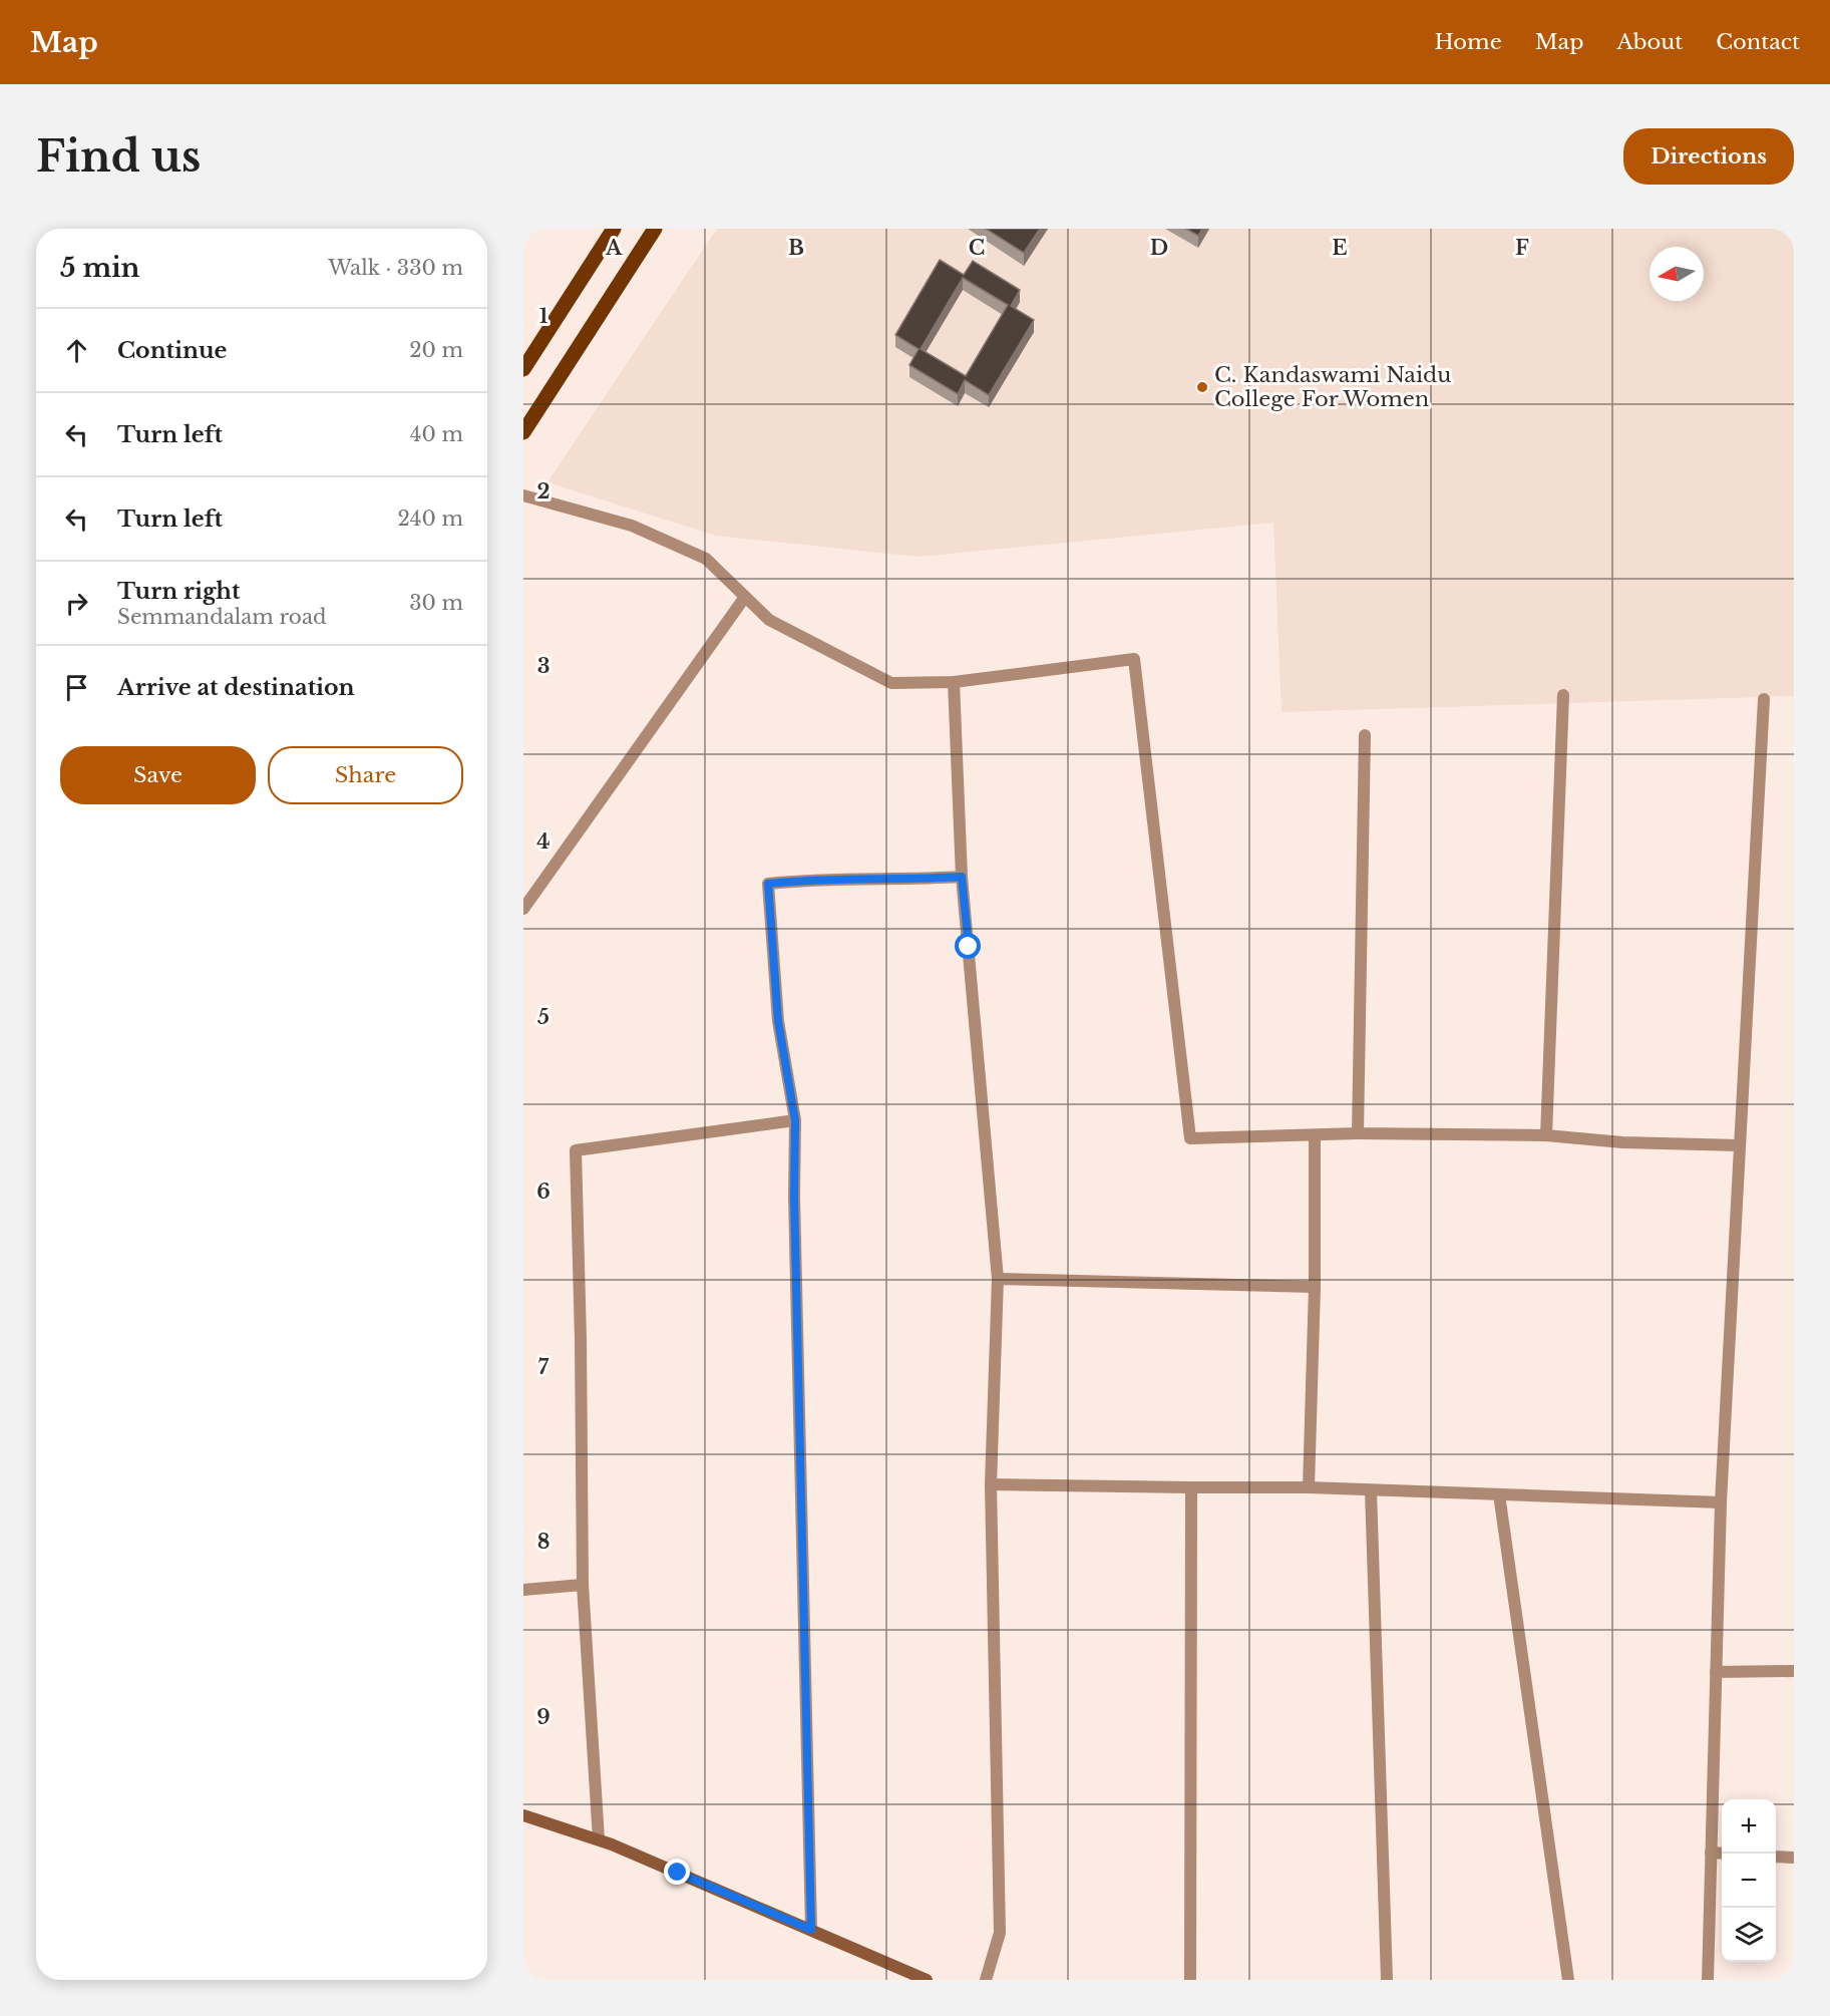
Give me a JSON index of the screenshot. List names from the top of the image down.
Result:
{
  "places": ["C. Kandaswami Naidu College For Women"],
  "north": "left",
  "page": {
    "header": "Map",
    "nav": [
      "Home",
      "Map",
      "About",
      "Contact"
    ],
    "buttons": [
      "Directions",
      ["Save", "Share"]
    ],
    "title": "Find us",
    "heading": ["5 min", "Walk · 330 m"],
    "list": [
      ["Continue", "20 m"],
      ["Turn left", "40 m"],
      ["Turn left", "240 m"],
      ["Turn right", "Semmandalam road", "30 m"],
      "Arrive at destination"
    ],
    "map_buttons": ["+", "−"]
  },
  "grid": {
    "columns": [
      "A",
      "B",
      "C",
      "D",
      "E",
      "F"
    ],
    "rows": [
      "1",
      "2",
      "3",
      "4",
      "5",
      "6",
      "7",
      "8",
      "9"
    ]
  }
}
